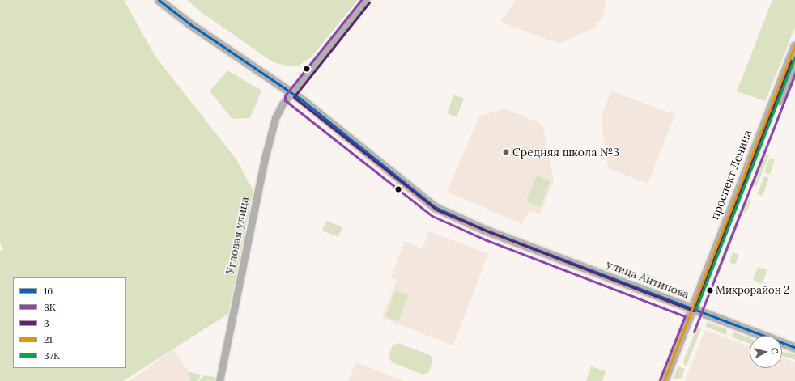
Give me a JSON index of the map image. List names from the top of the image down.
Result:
{
  "streets": {
    "main road": ["проспект Ленина", "улица Антипова"],
    "street": ["Угловая улица"]
  },
  "crossings": [
    ["проспект Ленина", "улица Антипова"],
    ["Угловая улица", "улица Антипова"]
  ],
  "places": ["Средняя школа №3", "Микрорайон 2"],
  "lines": [
    "transit line 16",
    "transit line 8К",
    "transit line 3",
    "transit line 21",
    "transit line 37К"
  ],
  "legend": [
    "16",
    "8К",
    "3",
    "21",
    "37К"
  ],
  "north": "right"
}
